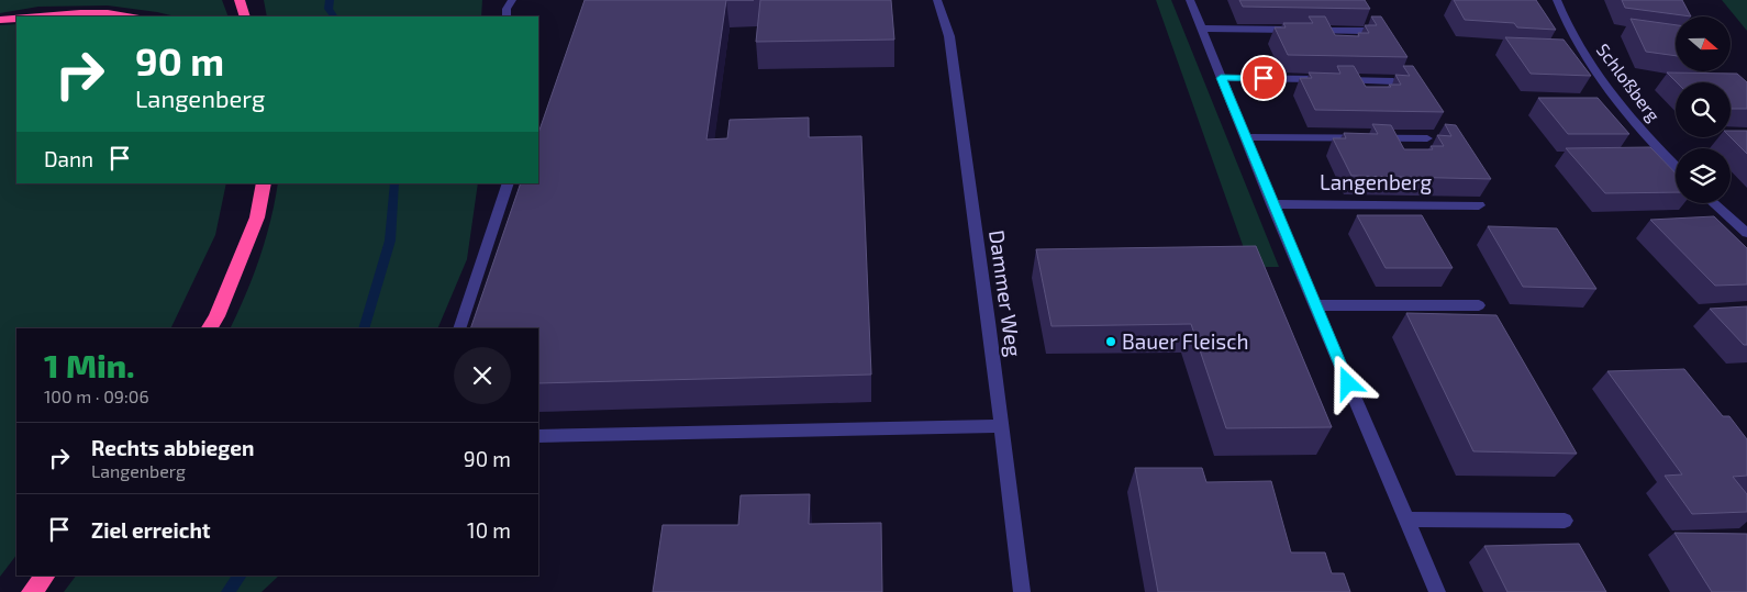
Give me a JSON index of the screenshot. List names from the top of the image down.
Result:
{
  "streets": {
    "street": ["Schloßberg", "Langenberg", "Dammer Weg"]
  },
  "places": ["Bauer Fleisch"],
  "north": "right",
  "page": {
    "turn": ["90 m", "Langenberg"],
    "then": "Dann",
    "heading": ["1 Min.", "100 m · 09:06"],
    "list": [
      {
        "name": "Rechts abbiegen",
        "note": "Langenberg",
        "value": "90 m"
      },
      {
        "name": "Ziel erreicht",
        "value": "10 m"
      }
    ]
  }
}
